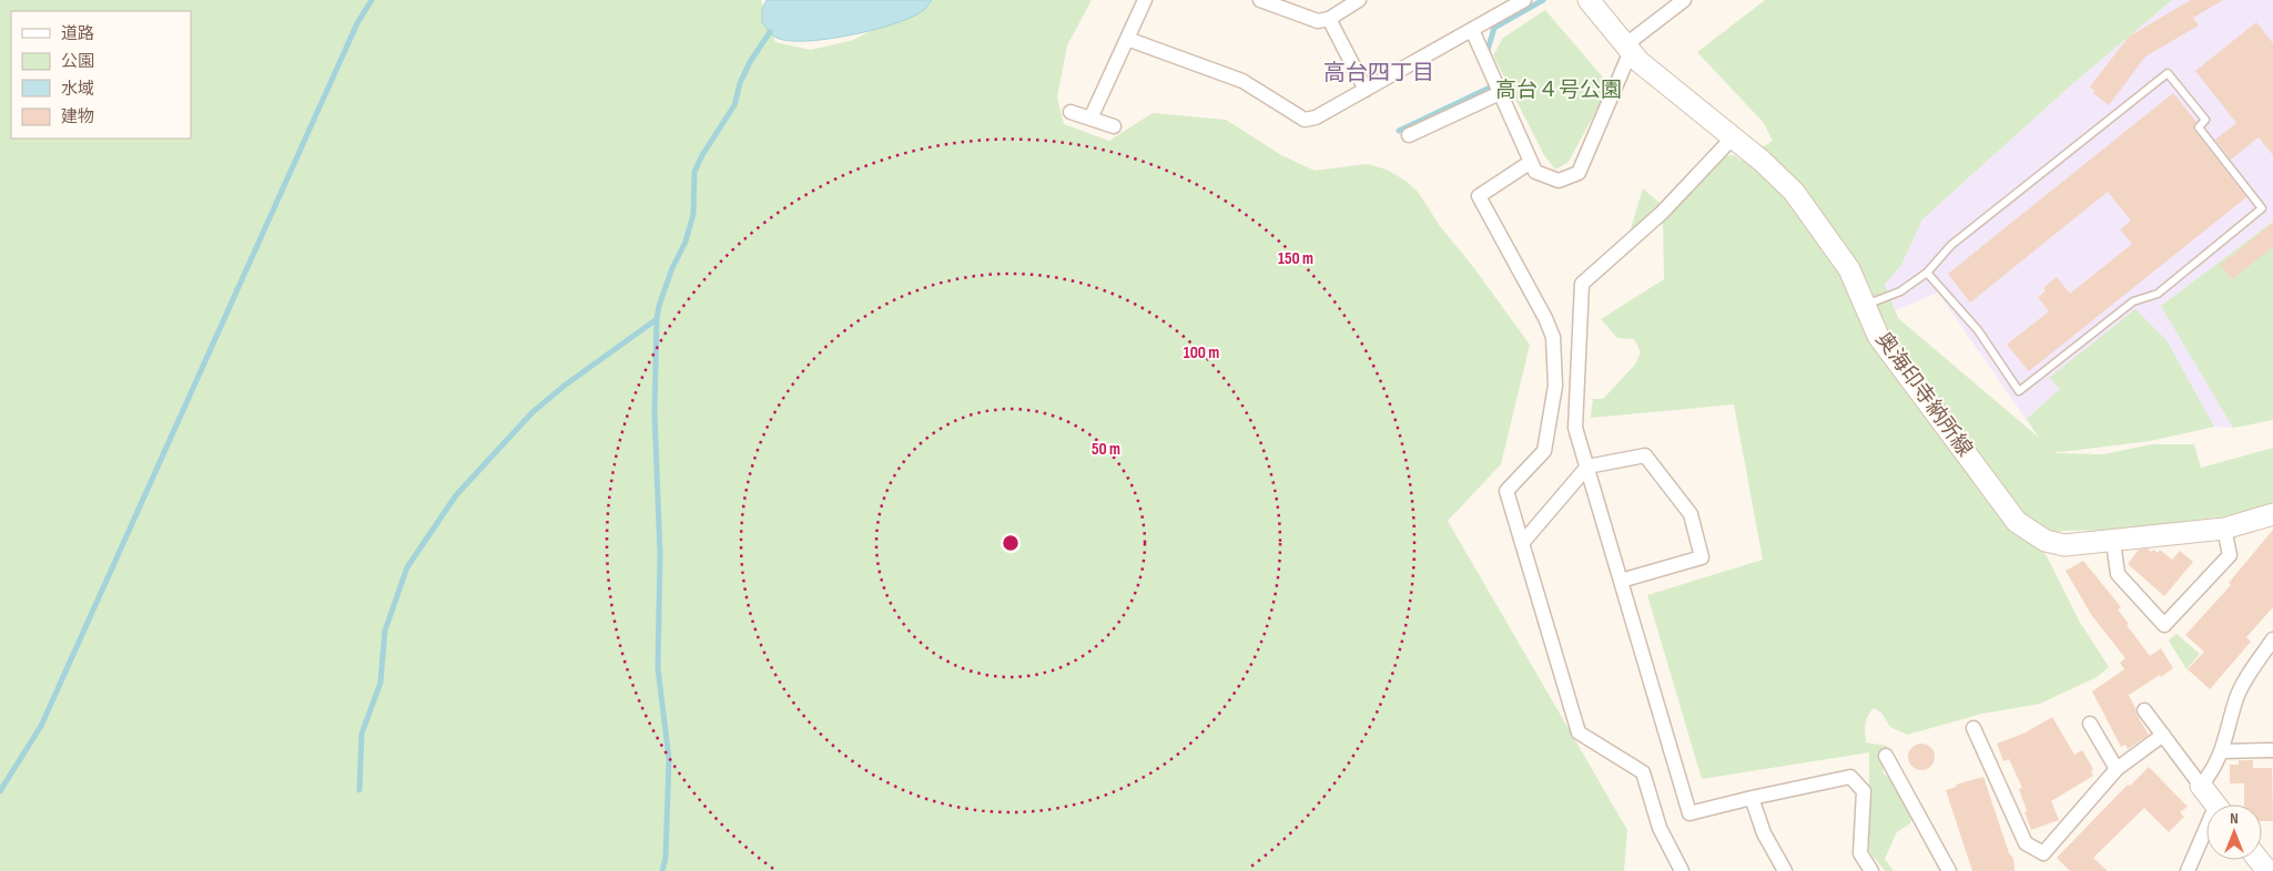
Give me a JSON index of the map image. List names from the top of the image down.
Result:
{
  "streets": {
    "main road": ["奥海印寺納所線"]
  },
  "districts": ["高台四丁目"],
  "parks": ["高台４号公園"],
  "legend": [
    "道路",
    "公園",
    "水域",
    "建物"
  ],
  "north": "top",
  "rings": ["150 m", "100 m", "50 m"]
}
